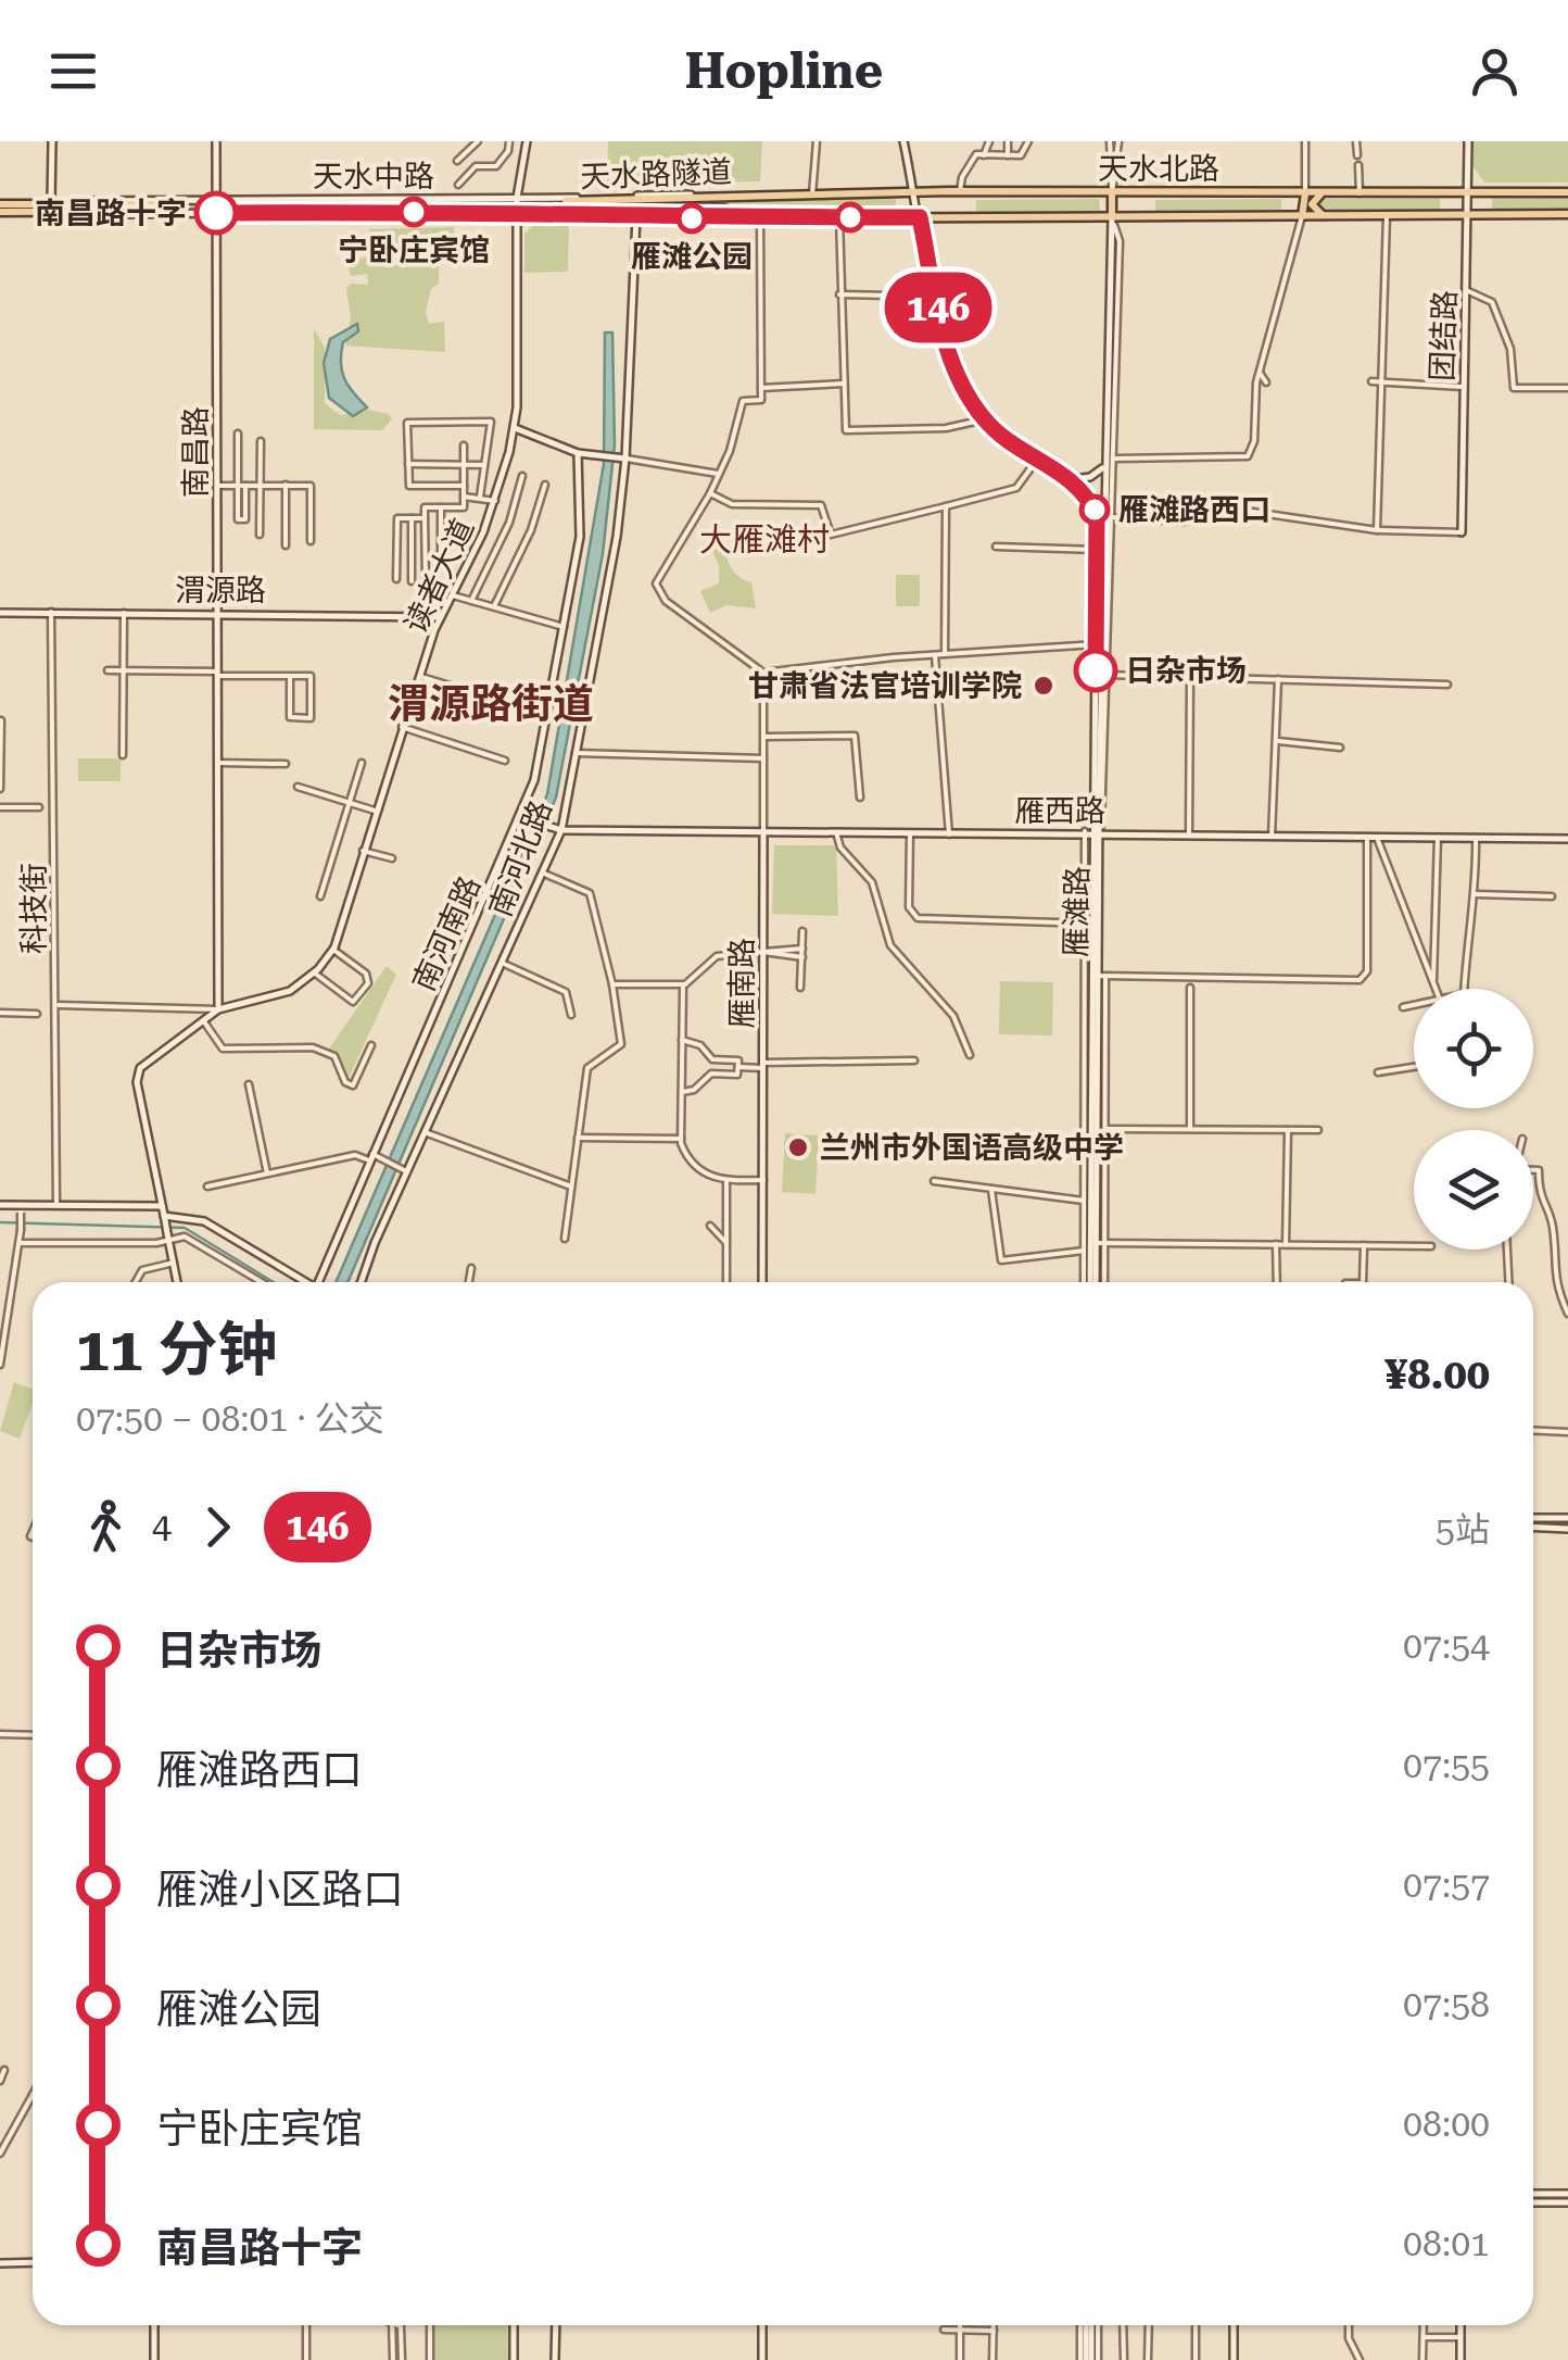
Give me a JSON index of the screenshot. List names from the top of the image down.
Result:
{
  "streets": {
    "main road": [
      "天水北路",
      "天水路隧道",
      "天水中路",
      "团结路",
      "南昌路",
      "读者大道",
      "渭源路",
      "雁西路",
      "南河北路",
      "雁滩路",
      "南河南路",
      "雁南路"
    ],
    "street": ["科技街"]
  },
  "crossings": [
    ["天水北路", "天水路隧道"],
    ["天水北路", "天水中路"],
    ["天水北路", "团结路"],
    ["天水北路", "雁滩路"],
    ["天水路隧道", "天水中路"],
    ["天水中路", "南昌路"],
    ["天水中路", "读者大道"],
    ["天水中路", "南河北路"],
    ["南昌路", "读者大道"],
    ["南昌路", "渭源路"],
    ["读者大道", "渭源路"],
    ["渭源路", "科技街"],
    ["雁西路", "南河北路"],
    ["雁西路", "雁滩路"],
    ["雁西路", "南河南路"],
    ["雁西路", "雁南路"]
  ],
  "districts": ["大雁滩村", "渭源路街道"],
  "places": [
    "宁卧庄宾馆",
    "南昌路十字",
    "雁滩公园",
    "雁滩路西口",
    "日杂市场",
    "甘肃省法官培训学院",
    "兰州市外国语高级中学"
  ],
  "lines": ["bus line 146"],
  "page": {
    "header": "Hopline",
    "on_map": "146",
    "heading": ["11 分钟", "07:50 – 08:01 · 公交", "¥8.00"],
    "legs": ["4", "146", "5站"],
    "list": [
      {
        "name": "日杂市场",
        "value": "07:54"
      },
      {
        "name": "雁滩路西口",
        "value": "07:55"
      },
      {
        "name": "雁滩小区路口",
        "value": "07:57"
      },
      {
        "name": "雁滩公园",
        "value": "07:58"
      },
      {
        "name": "宁卧庄宾馆",
        "value": "08:00"
      },
      {
        "name": "南昌路十字",
        "value": "08:01"
      }
    ]
  }
}
